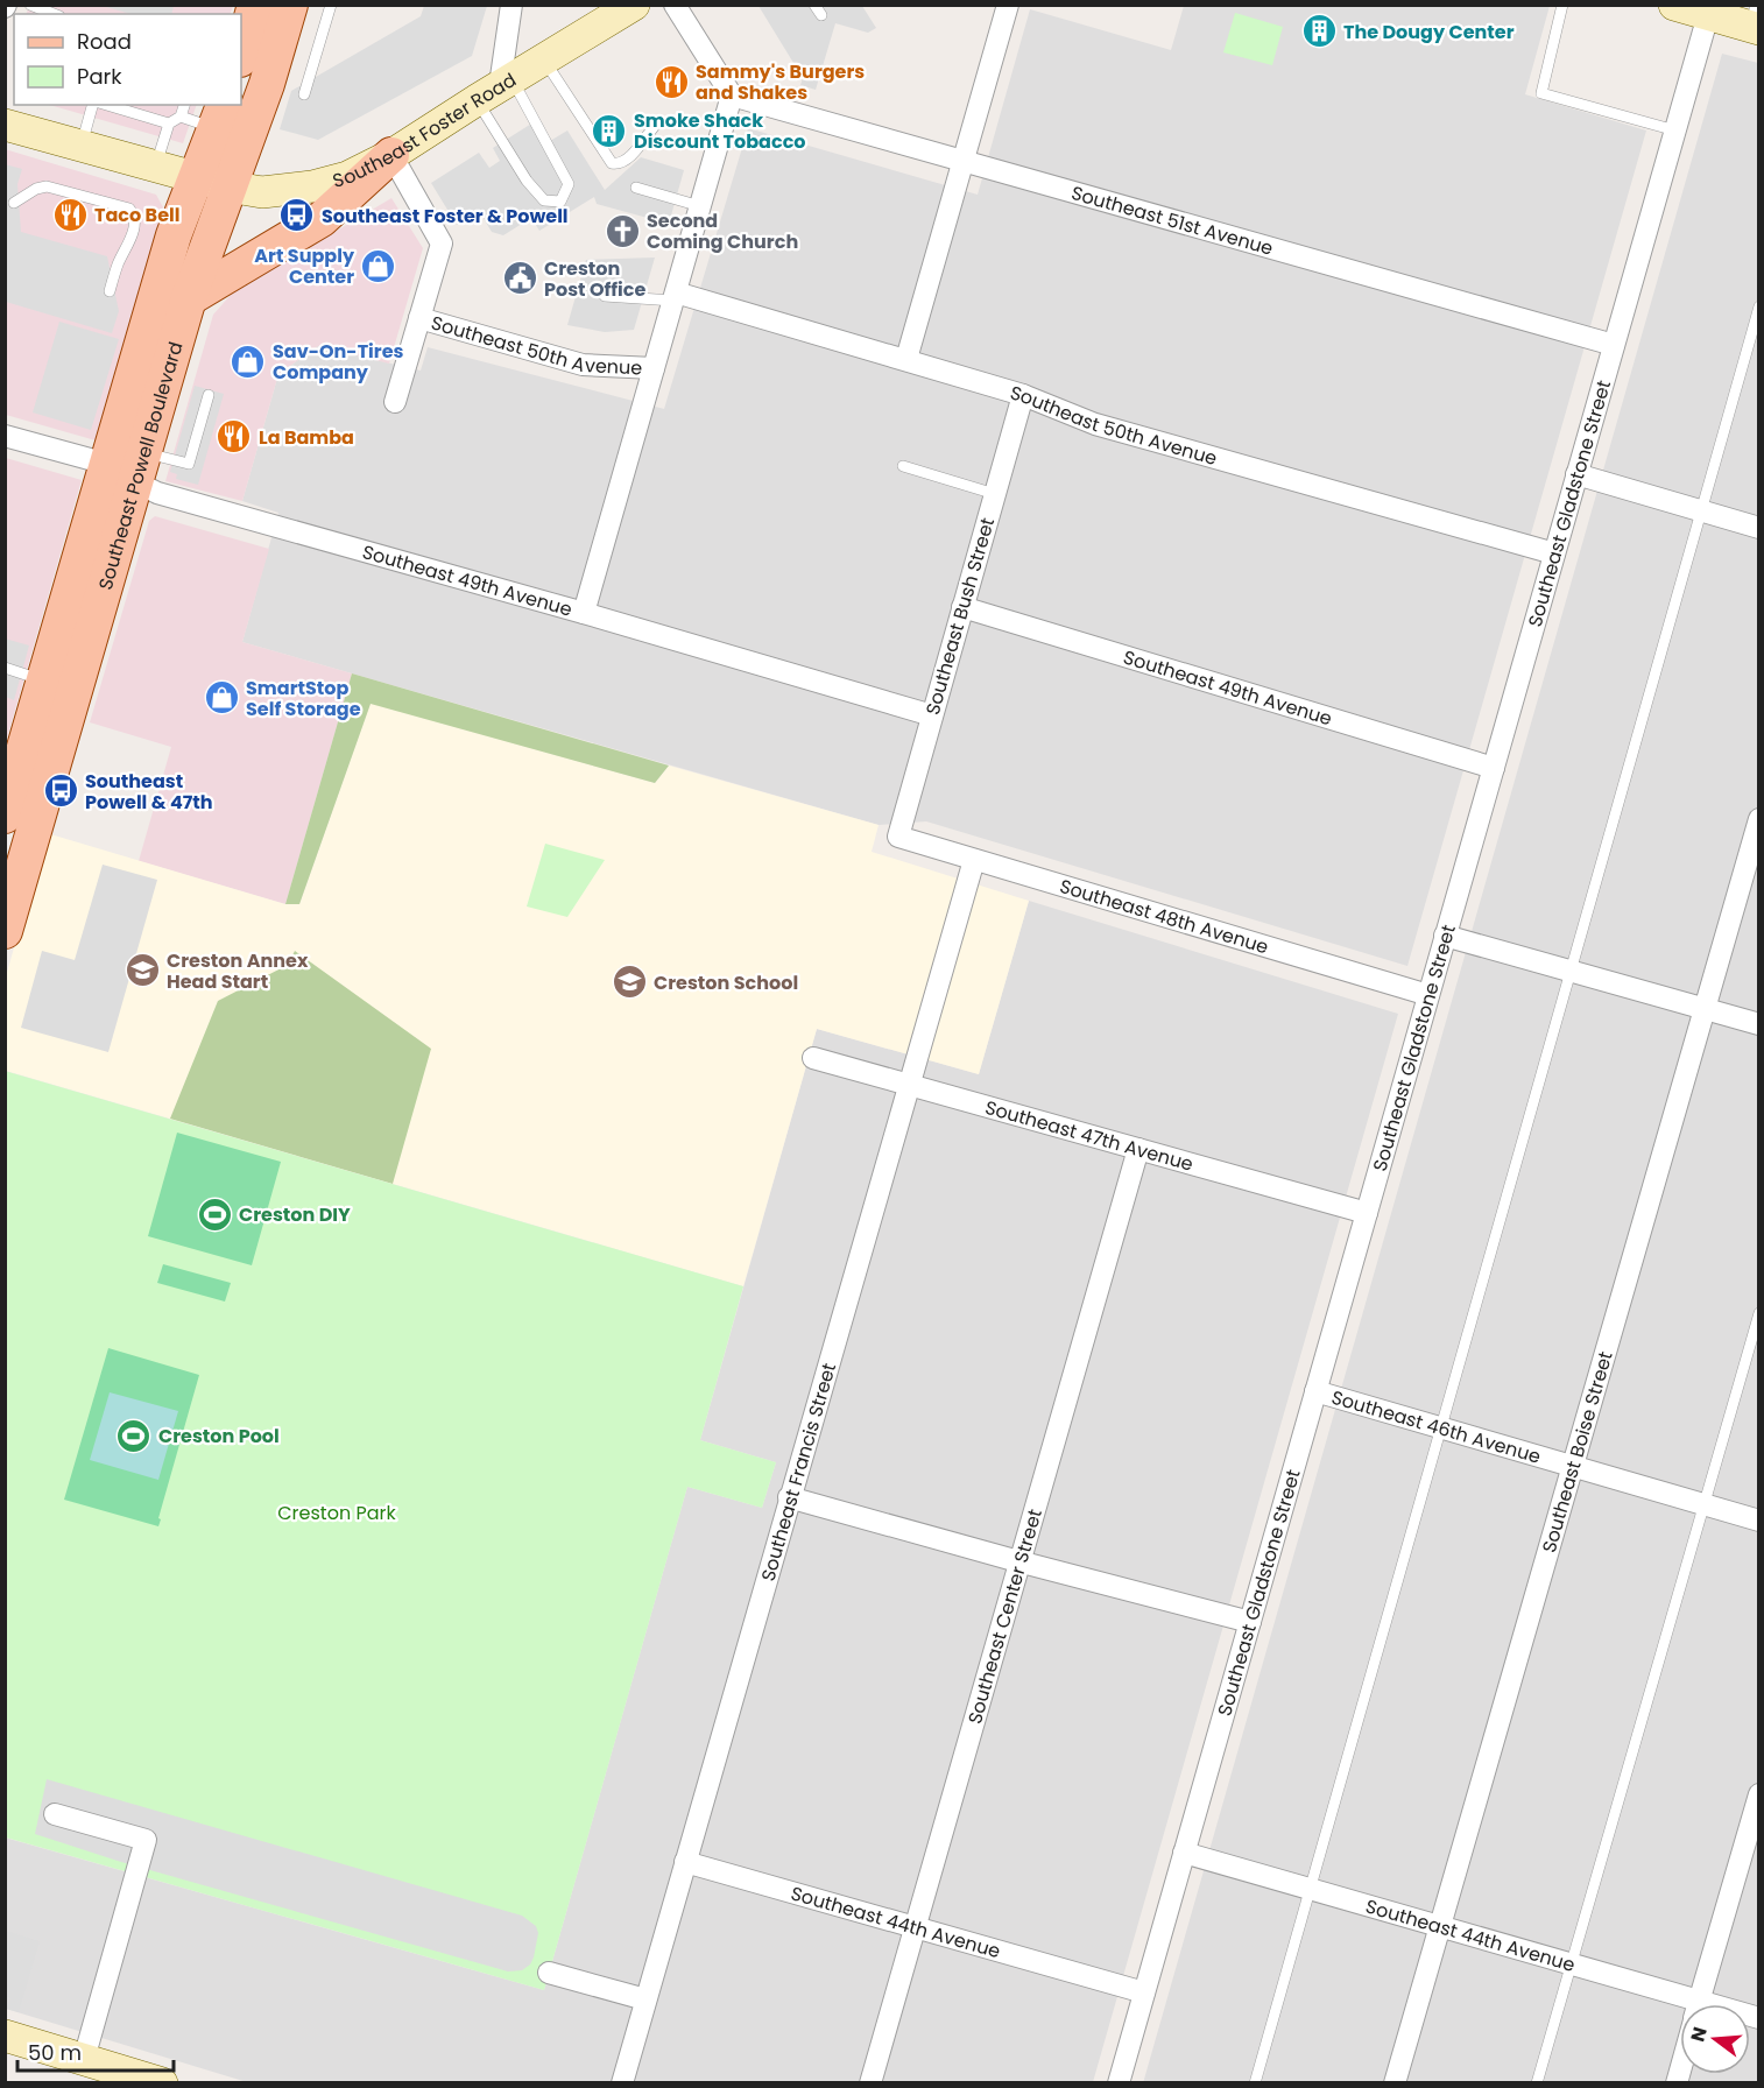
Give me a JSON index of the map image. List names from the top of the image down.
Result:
{
  "streets": {
    "main road": ["Southeast Foster Road", "Southeast Powell Boulevard"],
    "street": [
      "Southeast 51st Avenue",
      "Southeast 50th Avenue",
      "Southeast Gladstone Street",
      "Southeast 49th Avenue",
      "Southeast Bush Street",
      "Southeast 48th Avenue",
      "Southeast 47th Avenue",
      "Southeast 46th Avenue",
      "Southeast Boise Street",
      "Southeast Francis Street",
      "Southeast Center Street",
      "Southeast 44th Avenue"
    ]
  },
  "crossings": [
    ["Southeast Foster Road", "Southeast Powell Boulevard"],
    ["Southeast 51st Avenue", "Southeast Gladstone Street"],
    ["Southeast 50th Avenue", "Southeast Gladstone Street"],
    ["Southeast 50th Avenue", "Southeast Bush Street"],
    ["Southeast Powell Boulevard", "Southeast 49th Avenue"],
    ["Southeast Gladstone Street", "Southeast 49th Avenue"],
    ["Southeast Gladstone Street", "Southeast 48th Avenue"],
    ["Southeast Gladstone Street", "Southeast 47th Avenue"],
    ["Southeast Gladstone Street", "Southeast 46th Avenue"],
    ["Southeast Gladstone Street", "Southeast 44th Avenue"],
    ["Southeast 49th Avenue", "Southeast Bush Street"],
    ["Southeast Bush Street", "Southeast 48th Avenue"],
    ["Southeast 48th Avenue", "Southeast Francis Street"],
    ["Southeast 47th Avenue", "Southeast Francis Street"],
    ["Southeast 47th Avenue", "Southeast Center Street"],
    ["Southeast 46th Avenue", "Southeast Boise Street"],
    ["Southeast Boise Street", "Southeast 44th Avenue"],
    ["Southeast Francis Street", "Southeast 44th Avenue"],
    ["Southeast Center Street", "Southeast 44th Avenue"]
  ],
  "parks": ["Creston Park"],
  "places": {
    "building": ["The Dougy Center", "Smoke Shack Discount Tobacco"],
    "restaurant": ["Sammy's Burgers and Shakes", "Taco Bell", "La Bamba"],
    "bus stop": ["Southeast Foster & Powell", "Southeast Powell & 47th"],
    "church": ["Second Coming Church"],
    "shop": ["Art Supply Center", "Sav-On-Tires Company", "SmartStop Self Storage"],
    "public building": ["Creston Post Office"],
    "school or university": ["Creston Annex Head Start", "Creston School"],
    "sports": ["Creston DIY", "Creston Pool"]
  },
  "legend": ["Road", "Park"],
  "scale_bar": "50 m",
  "north": "left"
}
